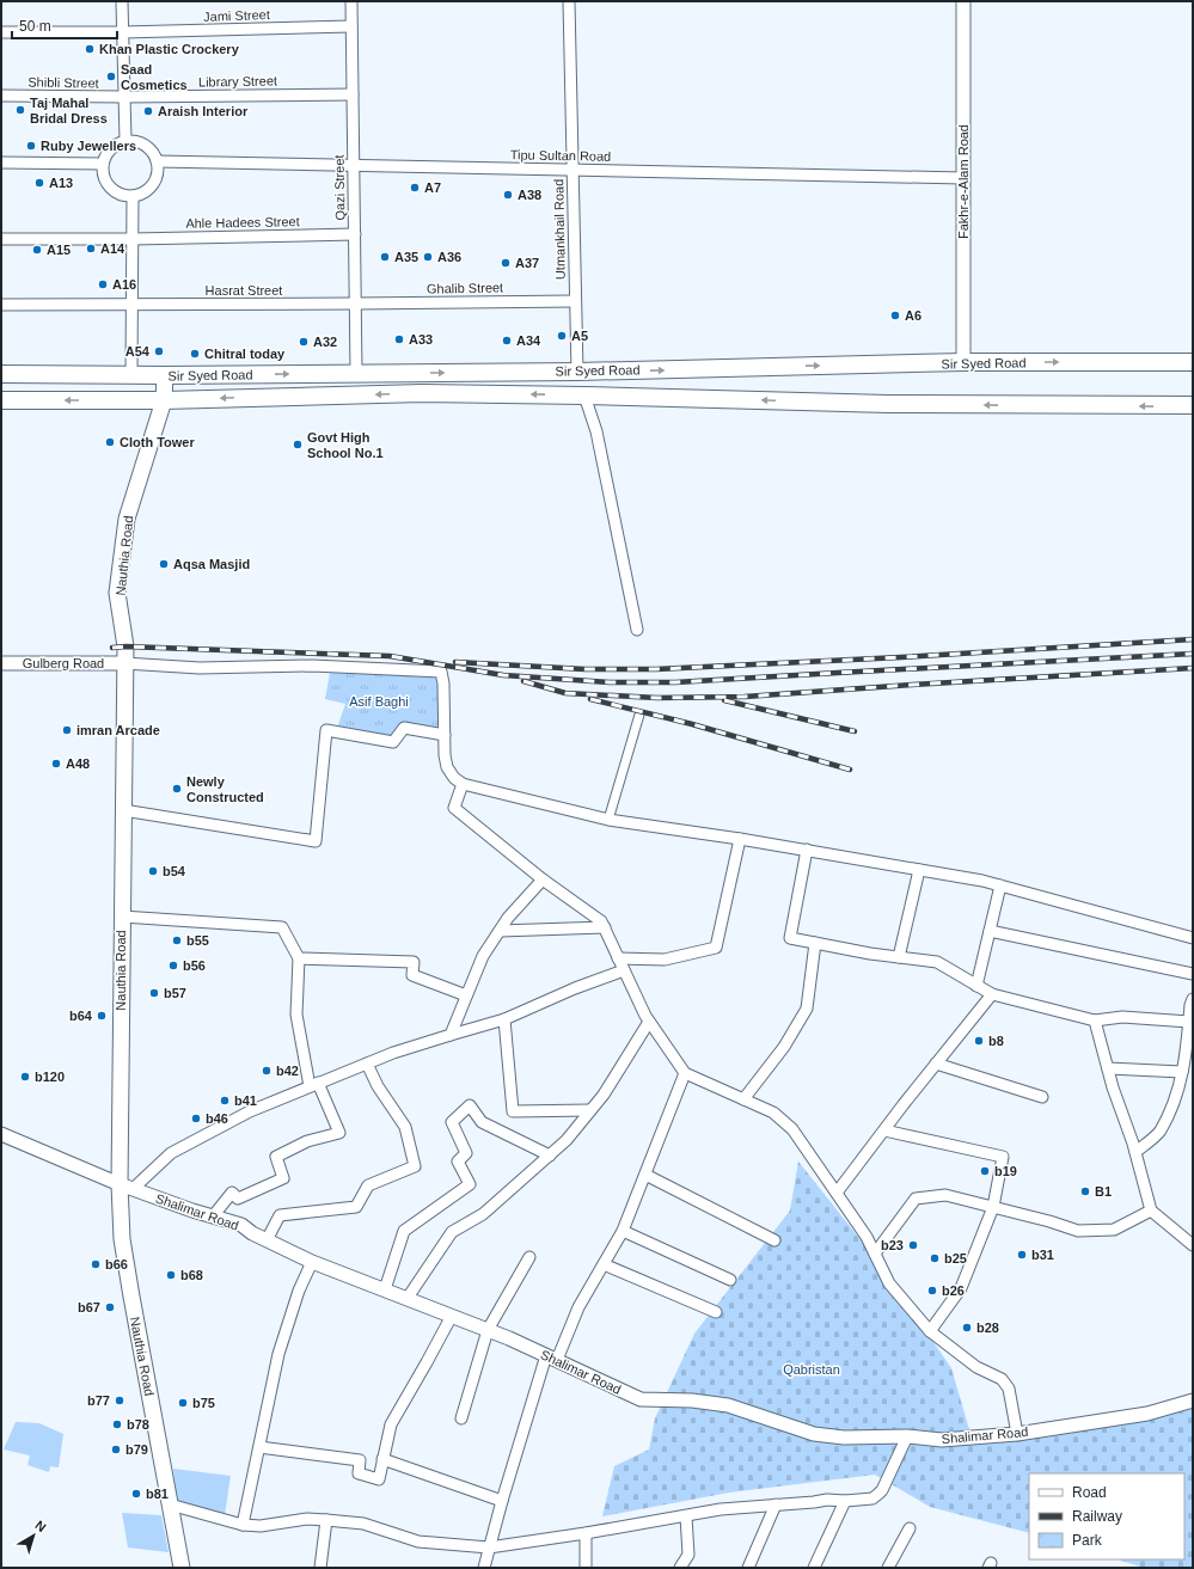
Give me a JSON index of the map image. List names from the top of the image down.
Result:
{
  "streets": {
    "main road": ["Sir Syed Road", "Nauthia Road"],
    "street": [
      "Jami Street",
      "Library Street",
      "Shibli Street",
      "Tipu Sultan Road",
      "Fakhr-e-Alam Road",
      "Qazi Street",
      "Ahle Hadees Street",
      "Utmankhail Road",
      "Ghalib Street",
      "Hasrat Street",
      "Gulberg Road",
      "Shalimar Road"
    ]
  },
  "crossings": [
    ["Jami Street", "Qazi Street"],
    ["Library Street", "Shibli Street"],
    ["Library Street", "Qazi Street"],
    ["Tipu Sultan Road", "Fakhr-e-Alam Road"],
    ["Tipu Sultan Road", "Qazi Street"],
    ["Tipu Sultan Road", "Utmankhail Road"],
    ["Fakhr-e-Alam Road", "Sir Syed Road"],
    ["Qazi Street", "Ahle Hadees Street"],
    ["Qazi Street", "Ghalib Street"],
    ["Qazi Street", "Hasrat Street"],
    ["Qazi Street", "Sir Syed Road"],
    ["Utmankhail Road", "Ghalib Street"],
    ["Utmankhail Road", "Sir Syed Road"],
    ["Ghalib Street", "Hasrat Street"],
    ["Sir Syed Road", "Nauthia Road"],
    ["Nauthia Road", "Gulberg Road"],
    ["Nauthia Road", "Shalimar Road"]
  ],
  "parks": ["Asif Baghi", "Qabristan"],
  "places": [
    "Khan Plastic Crockery",
    "Saad Cosmetics",
    "Taj Mahal Bridal Dress",
    "Araish Interior",
    "Ruby Jewellers",
    "A13",
    "A7",
    "A38",
    "A14",
    "A15",
    "A35",
    "A36",
    "A37",
    "A16",
    "A6",
    "A5",
    "A33",
    "A34",
    "A32",
    "A54",
    "Chitral today",
    "Cloth Tower",
    "Govt High School No.1",
    "Aqsa Masjid",
    "imran Arcade",
    "A48",
    "Newly Constructed",
    "b54",
    "b55",
    "b56",
    "b57",
    "b64",
    "b8",
    "b42",
    "b120",
    "b41",
    "b46",
    "b19",
    "B1",
    "b23",
    "b31",
    "b25",
    "b66",
    "b68",
    "b26",
    "b67",
    "b28",
    "b77",
    "b75",
    "b78",
    "b79",
    "b81"
  ],
  "legend": ["Road", "Railway", "Park"],
  "scale_bar": "50 m",
  "north": "top right"
}
